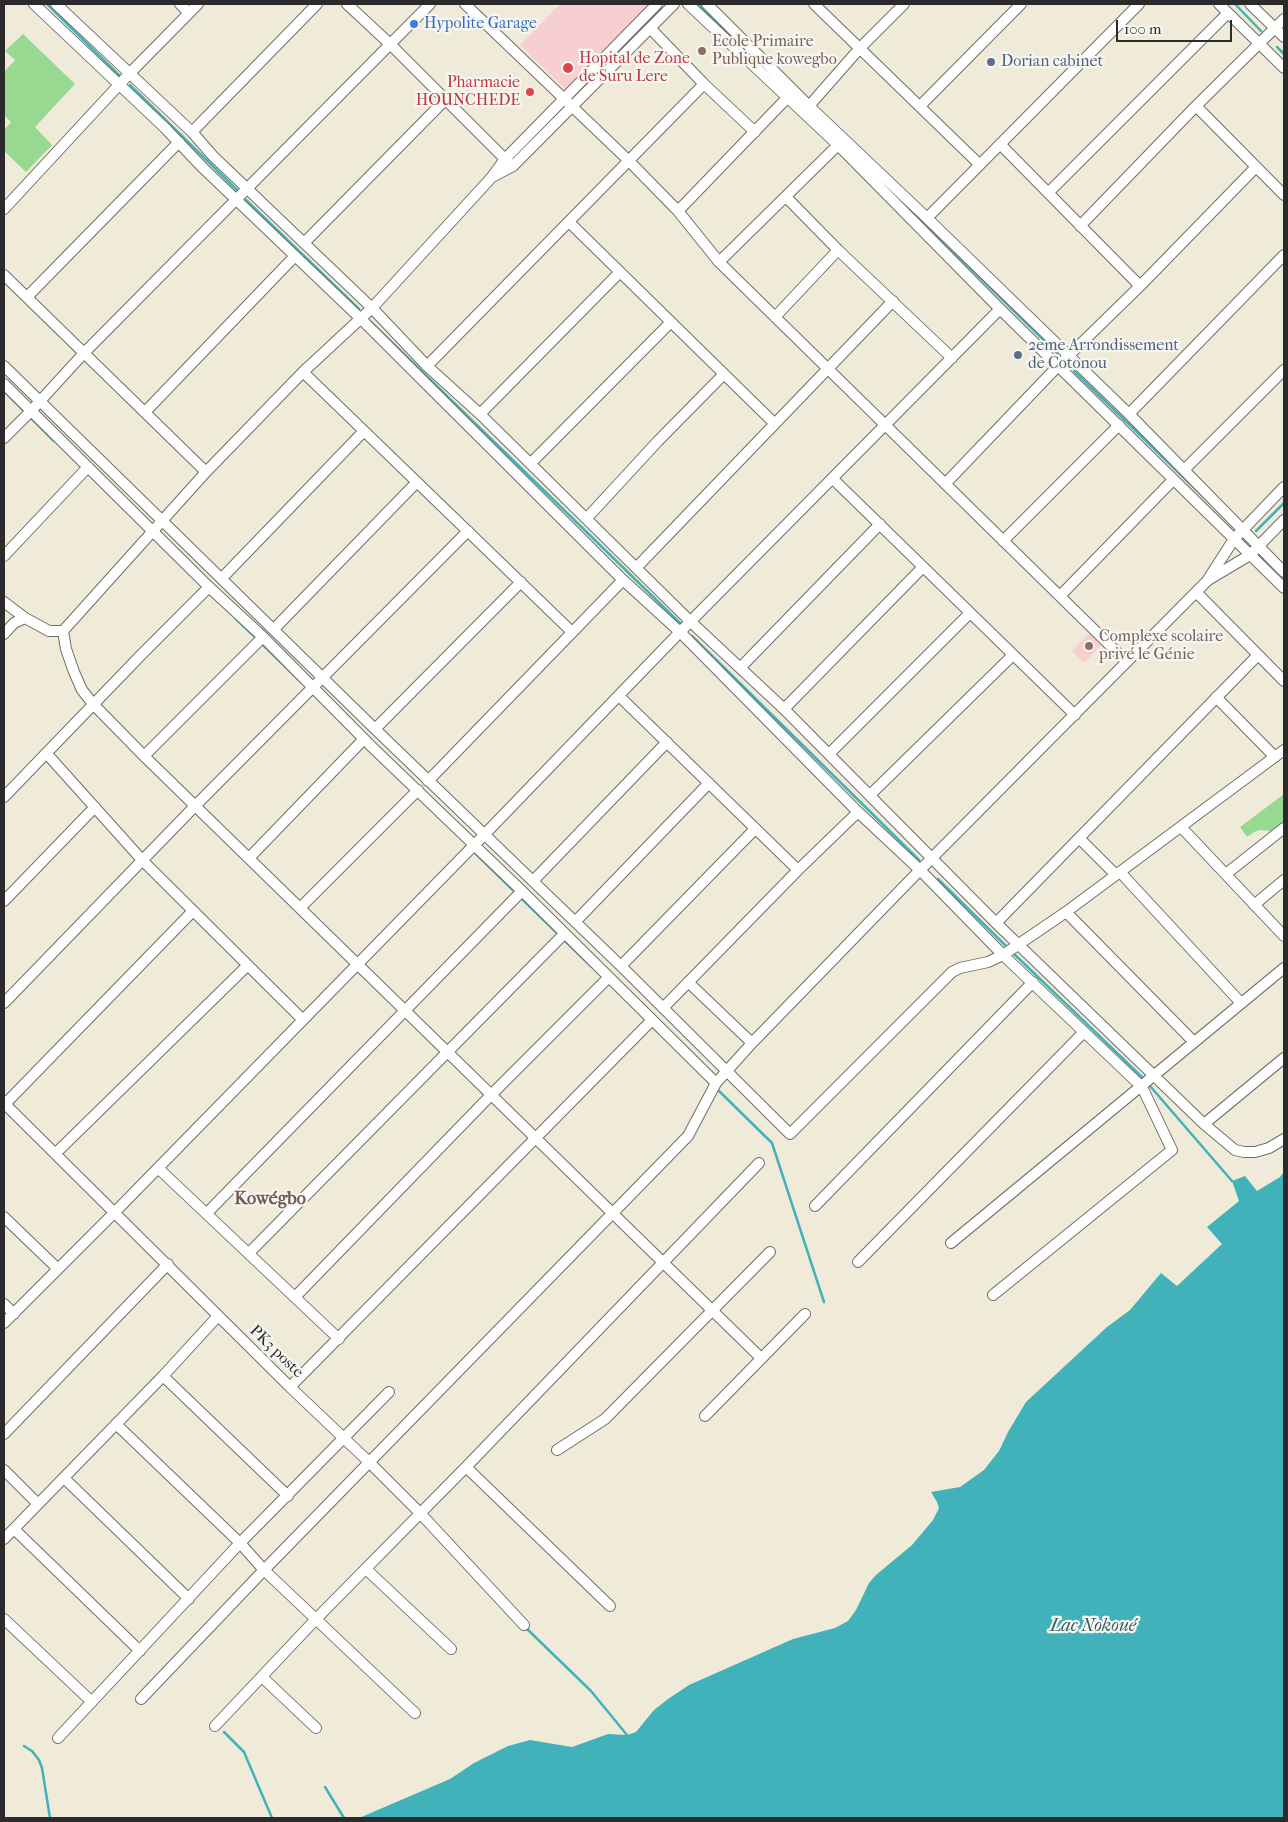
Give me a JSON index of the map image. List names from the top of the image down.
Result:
{
  "streets": {
    "street": ["PK3 poste"]
  },
  "districts": ["Kowégbo"],
  "water": ["Lac Nokoué"],
  "places": [
    "Hypolite Garage",
    "Ecole Primaire Publique kowegbo",
    "Dorian cabinet",
    "Hopital de Zone de Suru Lere",
    "Pharmacie HOUNCHEDE",
    "2eme Arrondissement de Cotonou",
    "Complexe scolaire privé le Génie"
  ],
  "scale_bar": "100 m"
}
